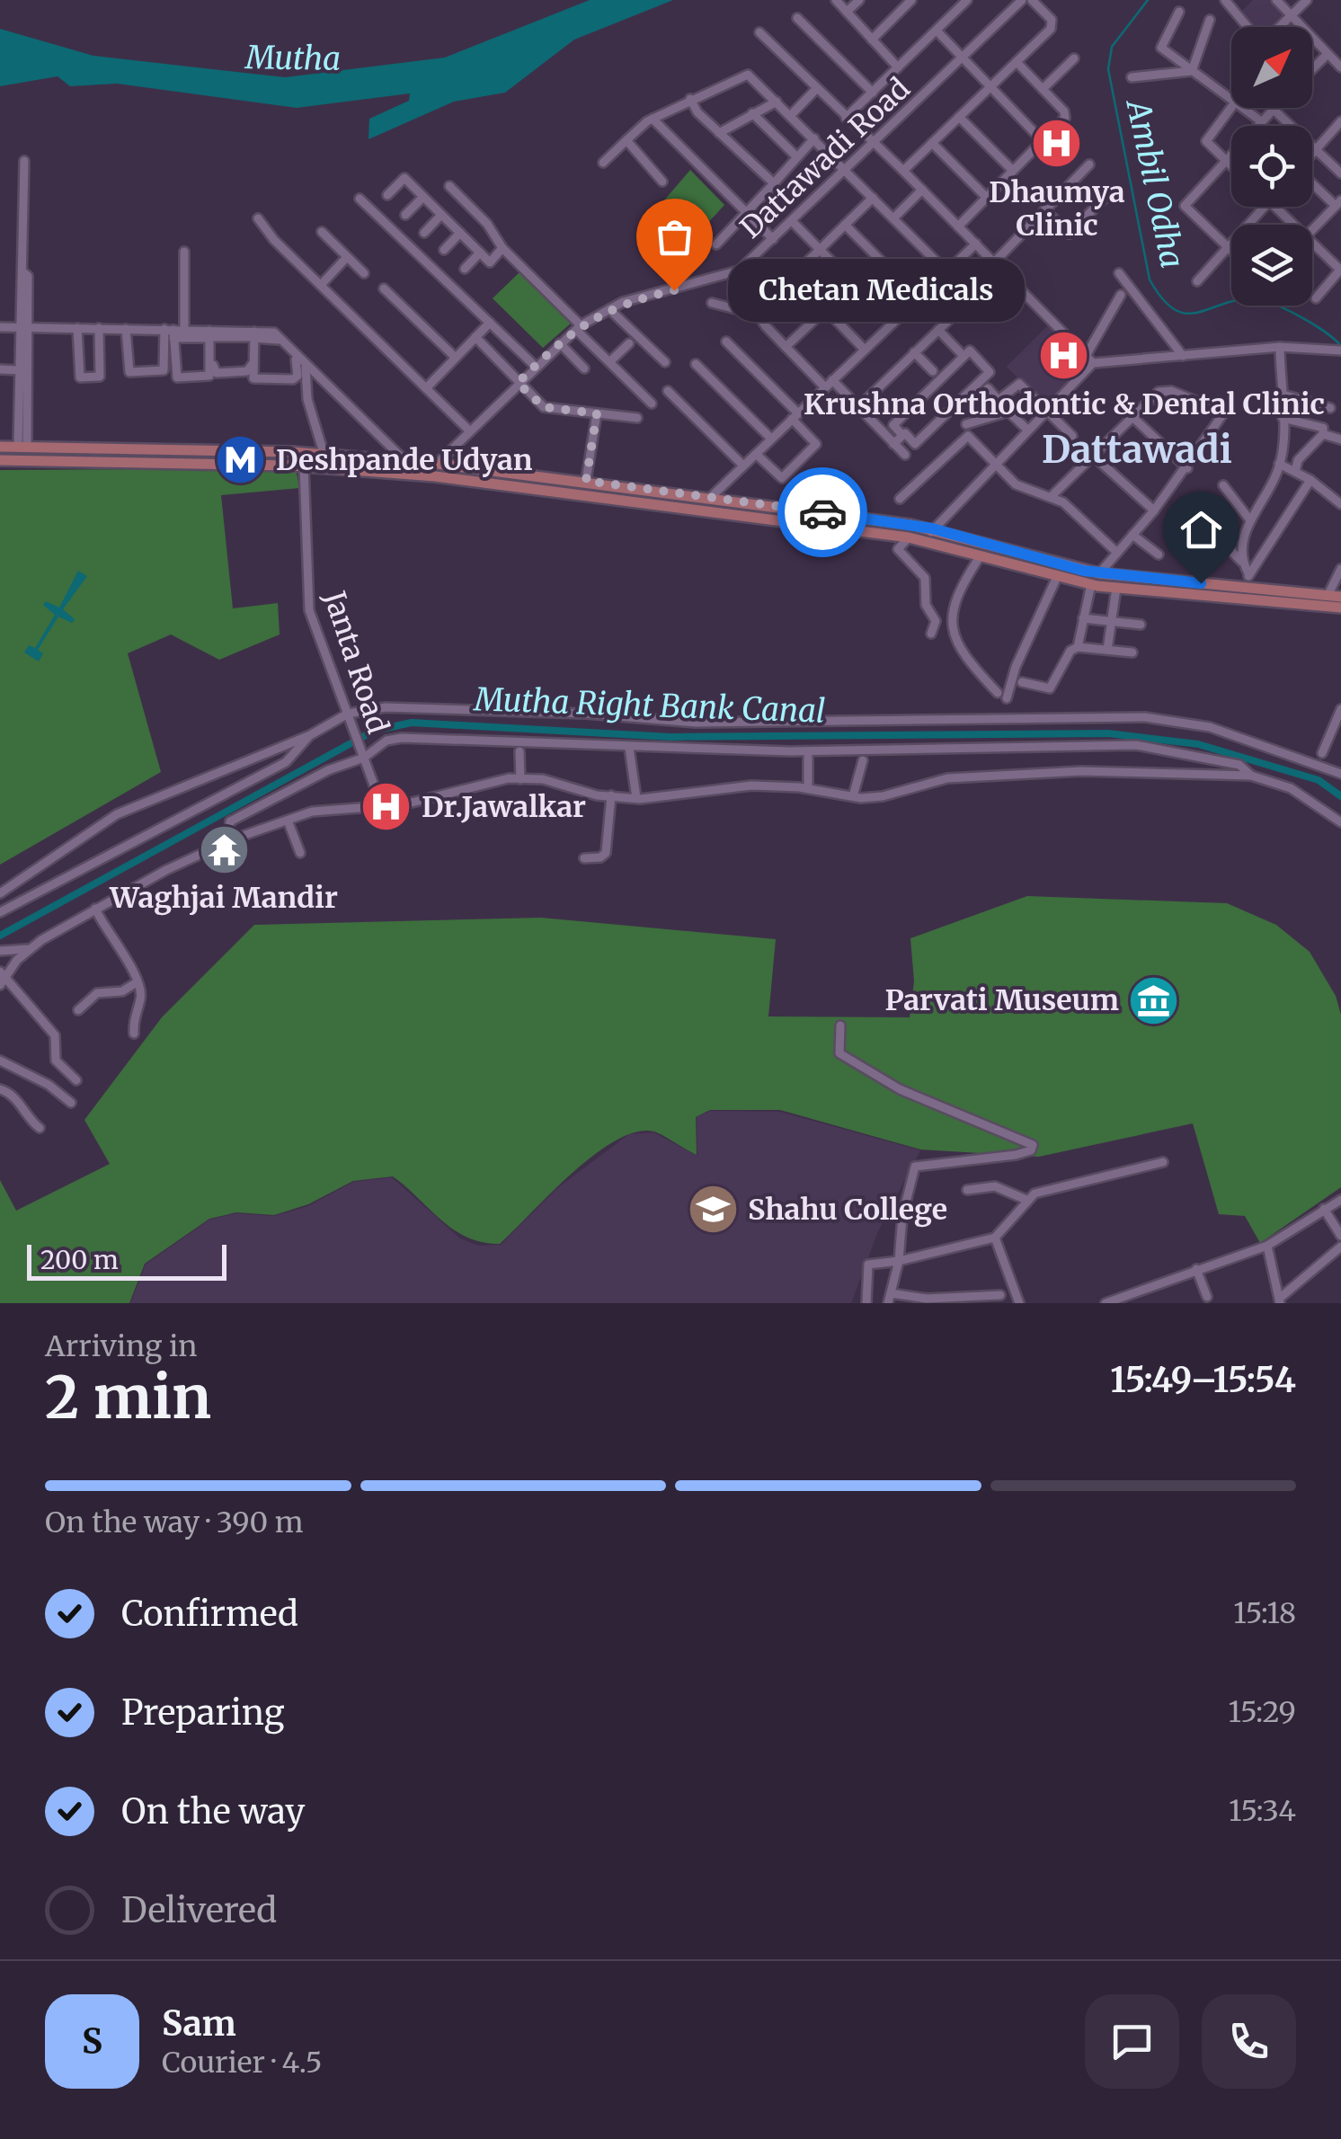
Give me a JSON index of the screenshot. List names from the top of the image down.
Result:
{
  "streets": {
    "street": ["Dattawadi Road", "Janta Road"]
  },
  "districts": ["Dattawadi"],
  "water": ["Mutha", "Ambil Odha", "Mutha Right Bank Canal"],
  "places": {
    "hospital": ["Dhaumya Clinic", "Krushna Orthodontic & Dental Clinic", "Dr.Jawalkar"],
    "other": ["Chetan Medicals"],
    "metro station": ["Deshpande Udyan"],
    "temple": ["Waghjai Mandir"],
    "museum": ["Parvati Museum"],
    "school or university": ["Shahu College"]
  },
  "scale_bar": "200 m",
  "north": "top right",
  "page": {
    "bubble": "Chetan Medicals",
    "scale": "200 m",
    "heading": ["2 min", "Arriving in", "15:49–15:54"],
    "panel": ["Sam", "Courier · 4.5"],
    "bar": "On the way · 390 m",
    "list": [
      ["Confirmed", "15:18"],
      ["Preparing", "15:29"],
      ["On the way", "15:34"],
      "Delivered"
    ],
    "round": "S"
  }
}
